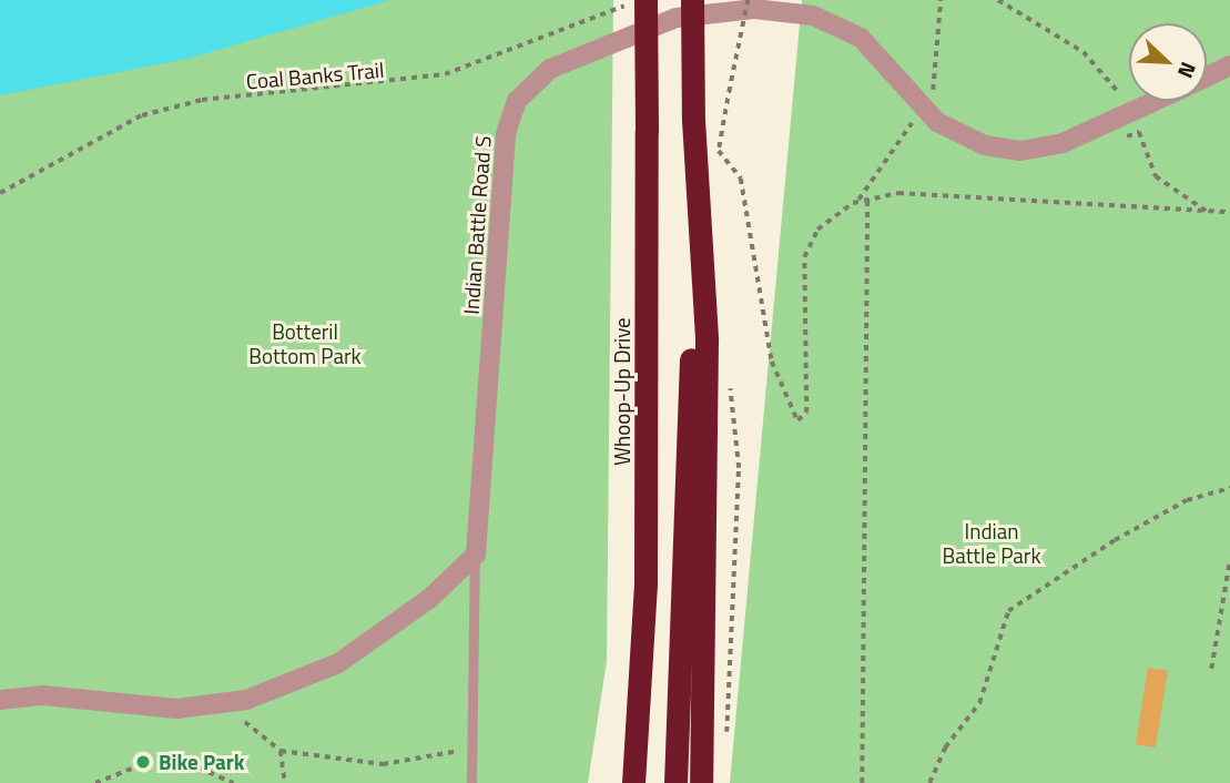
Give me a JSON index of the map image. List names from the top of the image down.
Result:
{
  "streets": {
    "highway": ["Whoop-Up Drive"],
    "street": ["Indian Battle Road S"],
    "path": ["Coal Banks Trail"]
  },
  "crossings": [
    ["Coal Banks Trail", "Whoop-Up Drive"]
  ],
  "parks": ["Botteril Bottom Park", "Indian Battle Park"],
  "places": ["Bike Park"],
  "north": "bottom right"
}
